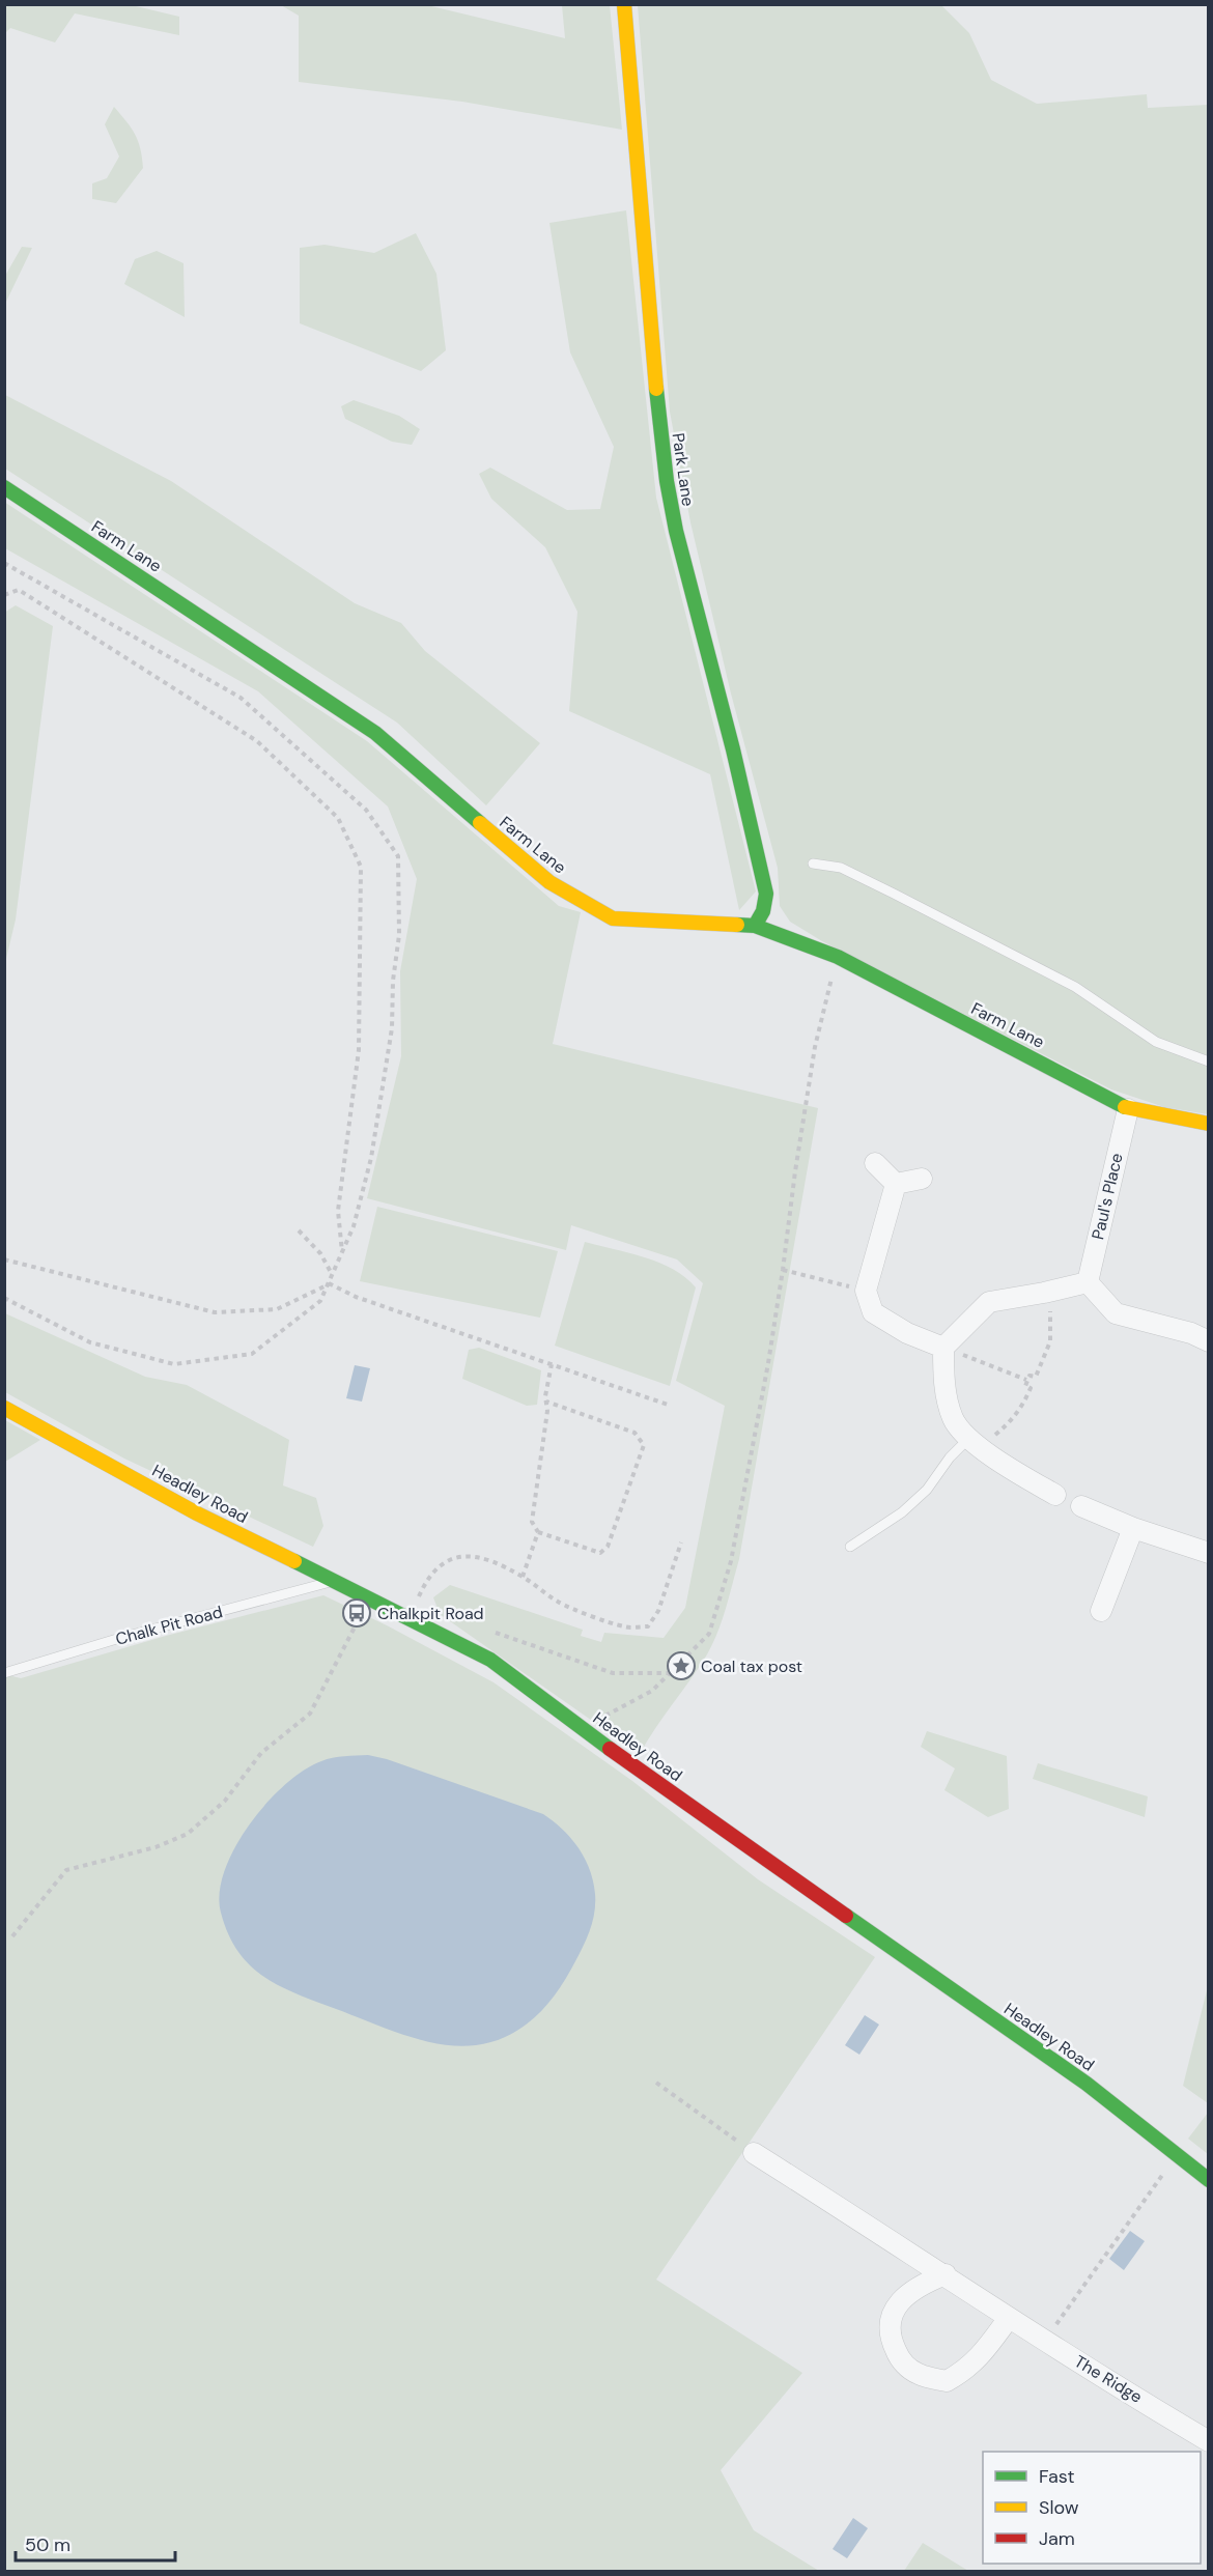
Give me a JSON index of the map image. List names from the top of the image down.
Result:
{
  "streets": {
    "street": [
      "Park Lane",
      "Farm Lane",
      "Paul's Place",
      "Headley Road",
      "The Ridge"
    ],
    "lane": ["Chalk Pit Road"]
  },
  "crossings": [
    ["Park Lane", "Farm Lane"],
    ["Farm Lane", "Paul's Place"],
    ["Headley Road", "Chalk Pit Road"]
  ],
  "places": {
    "bus stop": ["Chalkpit Road"],
    "place": ["Coal tax post"]
  },
  "legend": ["Fast", "Slow", "Jam"],
  "scale_bar": "50 m"
}
